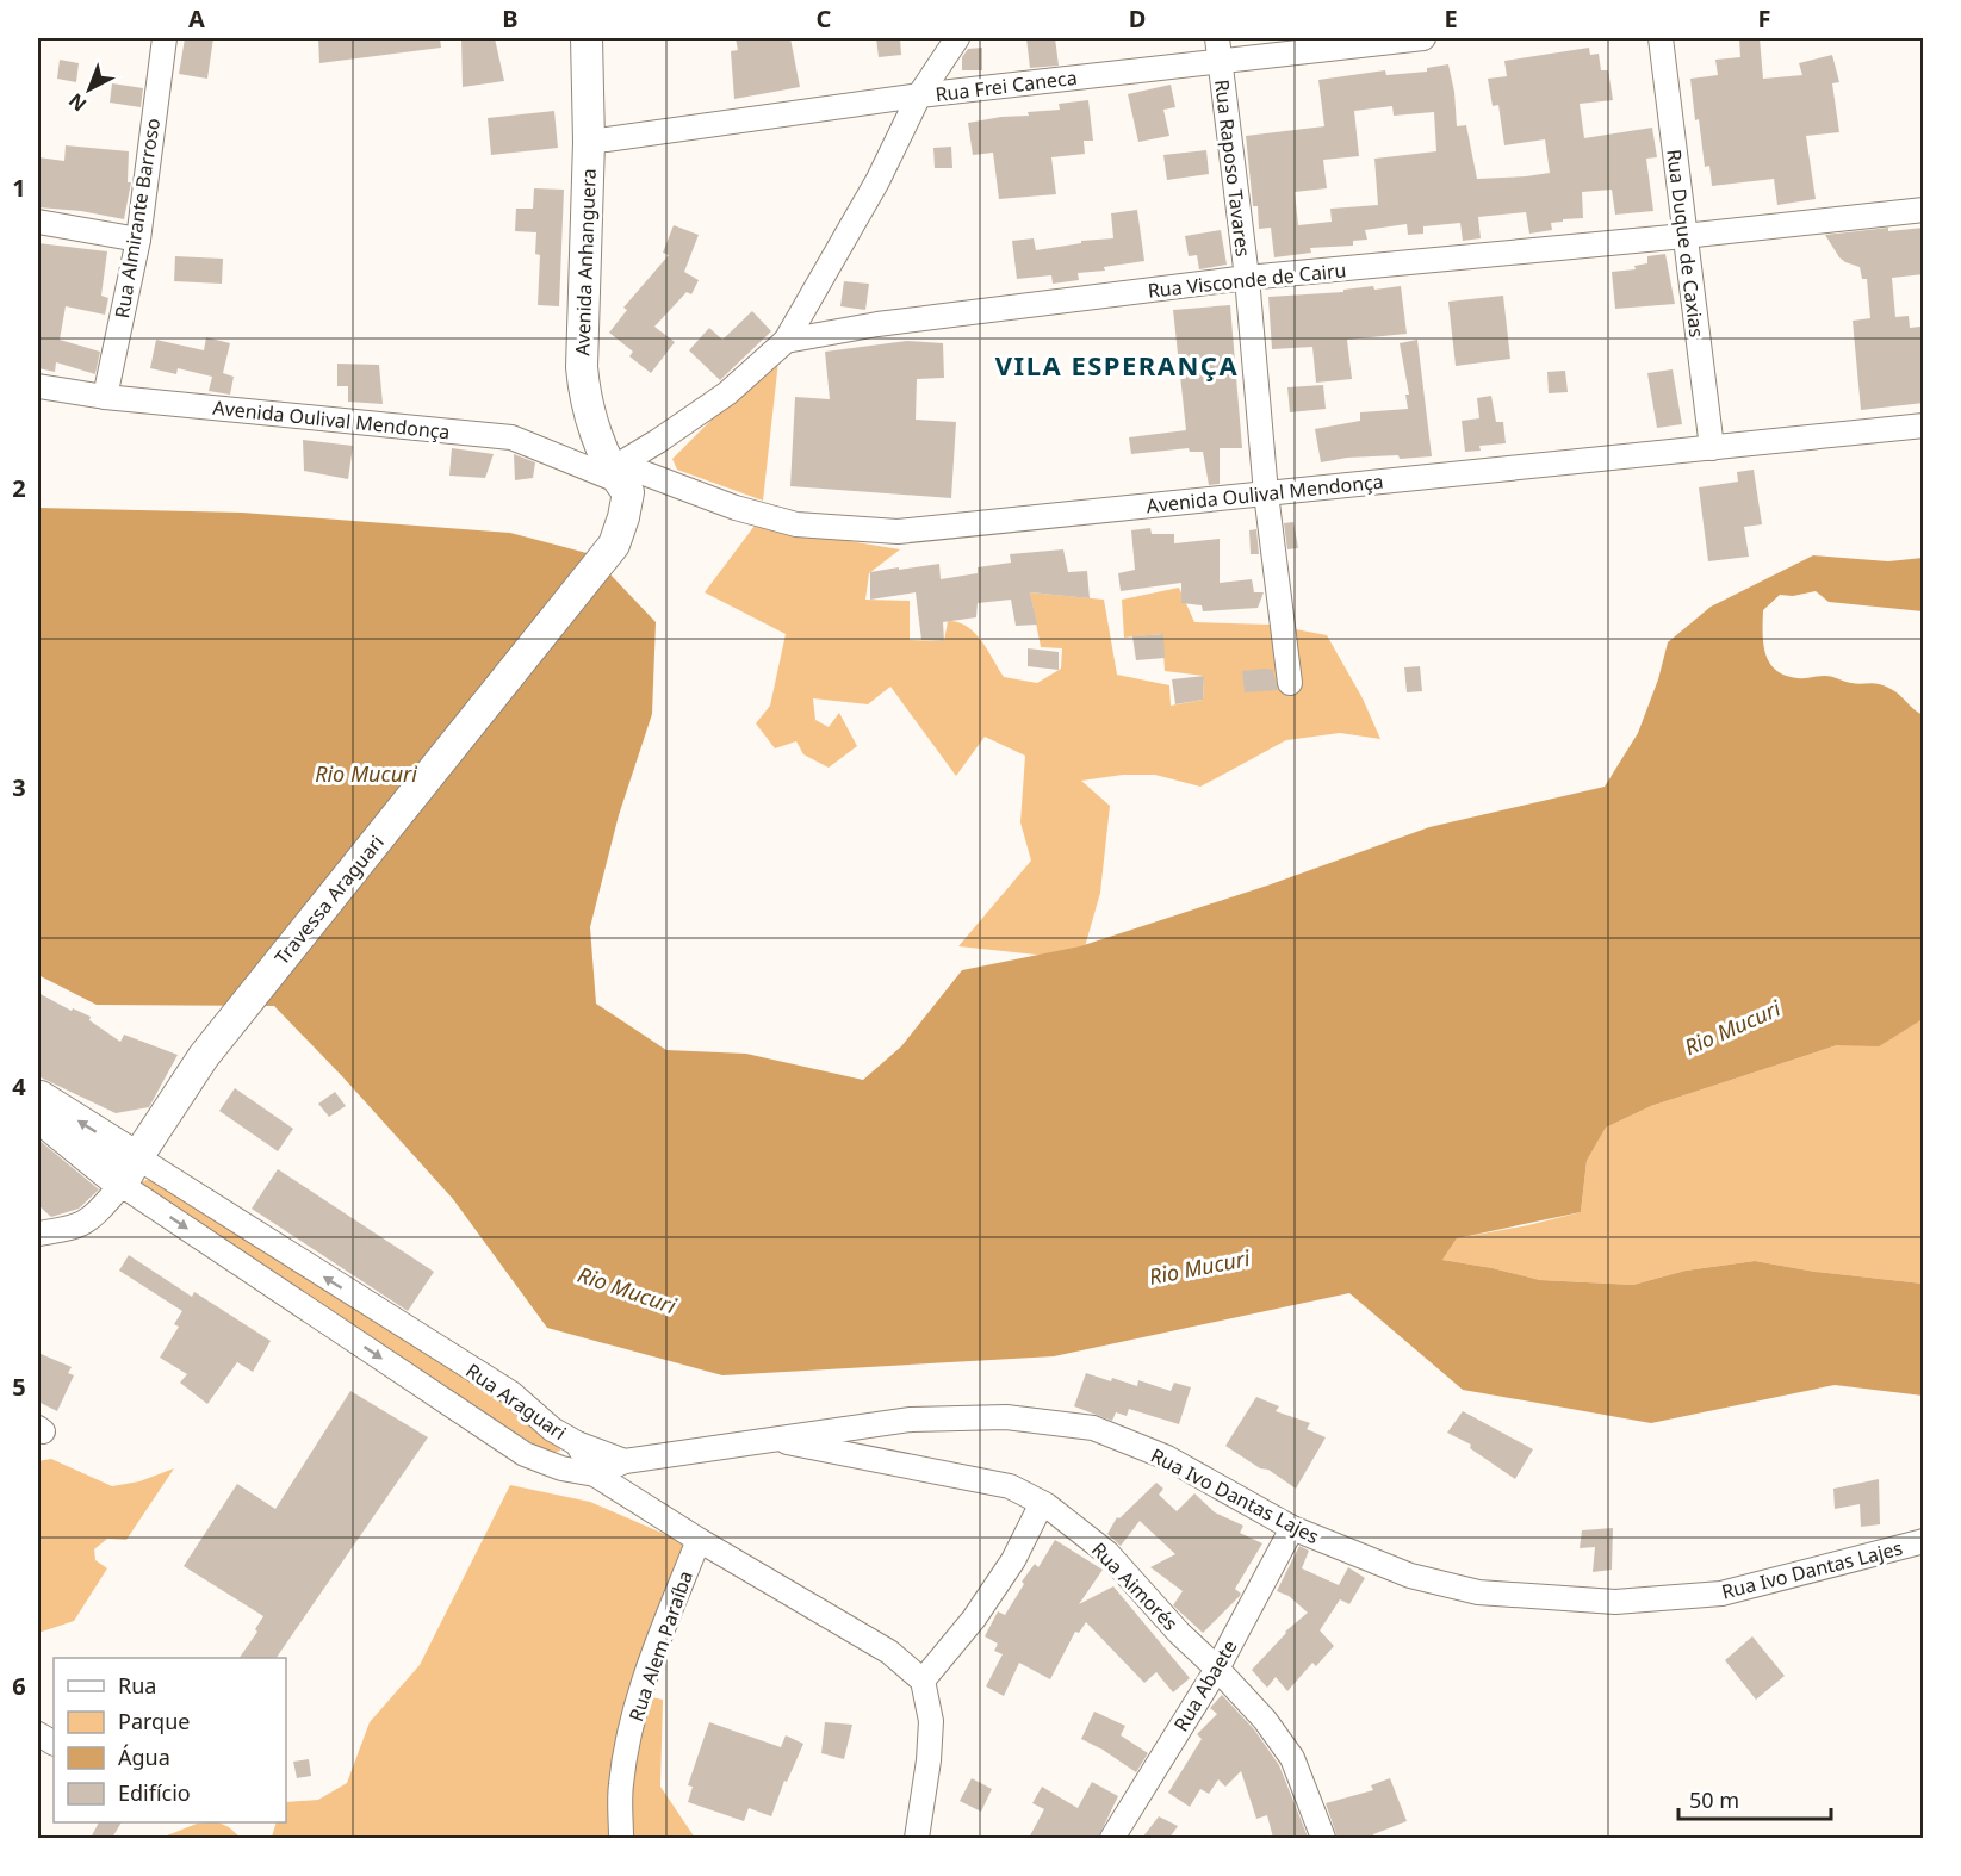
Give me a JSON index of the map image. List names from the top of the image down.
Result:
{
  "streets": {
    "street": [
      "Rua Frei Caneca",
      "Rua Raposo Tavares",
      "Rua Almirante Barroso",
      "Rua Duque de Caxias",
      "Avenida Anhanguera",
      "Rua Visconde de Cairu",
      "Avenida Oulival Mendonça",
      "Travessa Araguari",
      "Rua Araguari",
      "Rua Ivo Dantas Lajes",
      "Rua Aimorés",
      "Rua Alem Paraíba",
      "Rua Abaete"
    ]
  },
  "crossings": [
    ["Rua Frei Caneca", "Rua Raposo Tavares"],
    ["Rua Frei Caneca", "Avenida Anhanguera"],
    ["Rua Raposo Tavares", "Rua Visconde de Cairu"],
    ["Rua Raposo Tavares", "Avenida Oulival Mendonça"],
    ["Rua Almirante Barroso", "Avenida Oulival Mendonça"],
    ["Rua Duque de Caxias", "Rua Visconde de Cairu"],
    ["Rua Duque de Caxias", "Avenida Oulival Mendonça"],
    ["Avenida Anhanguera", "Avenida Oulival Mendonça"],
    ["Avenida Anhanguera", "Travessa Araguari"],
    ["Avenida Oulival Mendonça", "Travessa Araguari"],
    ["Travessa Araguari", "Rua Araguari"],
    ["Rua Araguari", "Rua Ivo Dantas Lajes"],
    ["Rua Ivo Dantas Lajes", "Rua Aimorés"],
    ["Rua Ivo Dantas Lajes", "Rua Abaete"],
    ["Rua Aimorés", "Rua Abaete"]
  ],
  "districts": ["VILA ESPERANÇA"],
  "water": ["Rio Mucuri"],
  "legend": [
    "Rua",
    "Parque",
    "Água",
    "Edifício"
  ],
  "scale_bar": "50 m",
  "north": "bottom left",
  "grid": {
    "columns": [
      "A",
      "B",
      "C",
      "D",
      "E",
      "F"
    ],
    "rows": [
      "1",
      "2",
      "3",
      "4",
      "5",
      "6"
    ]
  }
}
